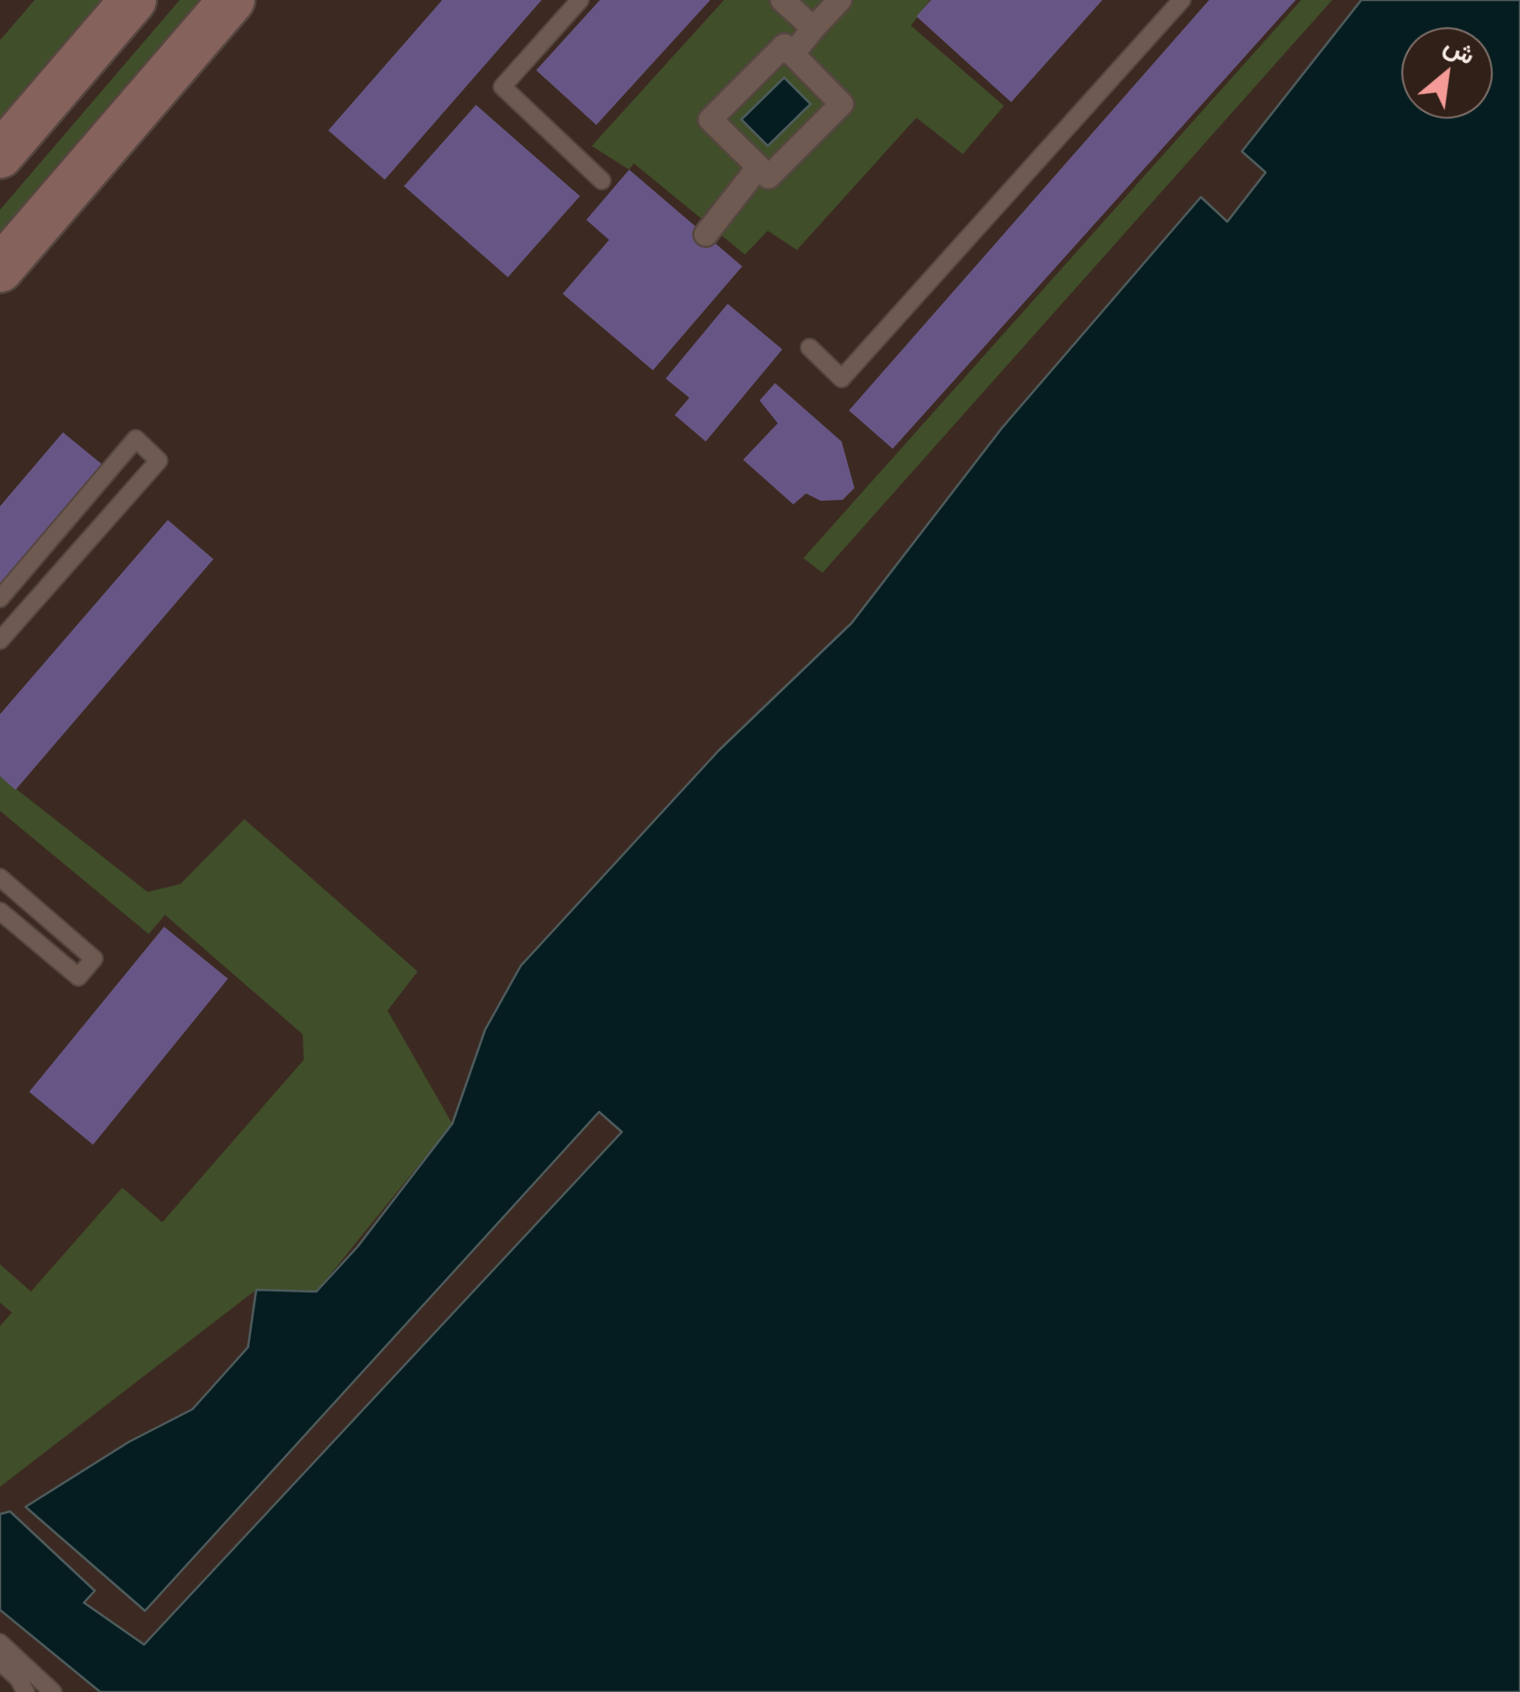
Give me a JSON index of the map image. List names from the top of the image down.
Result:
{
  "north": "top right"
}
